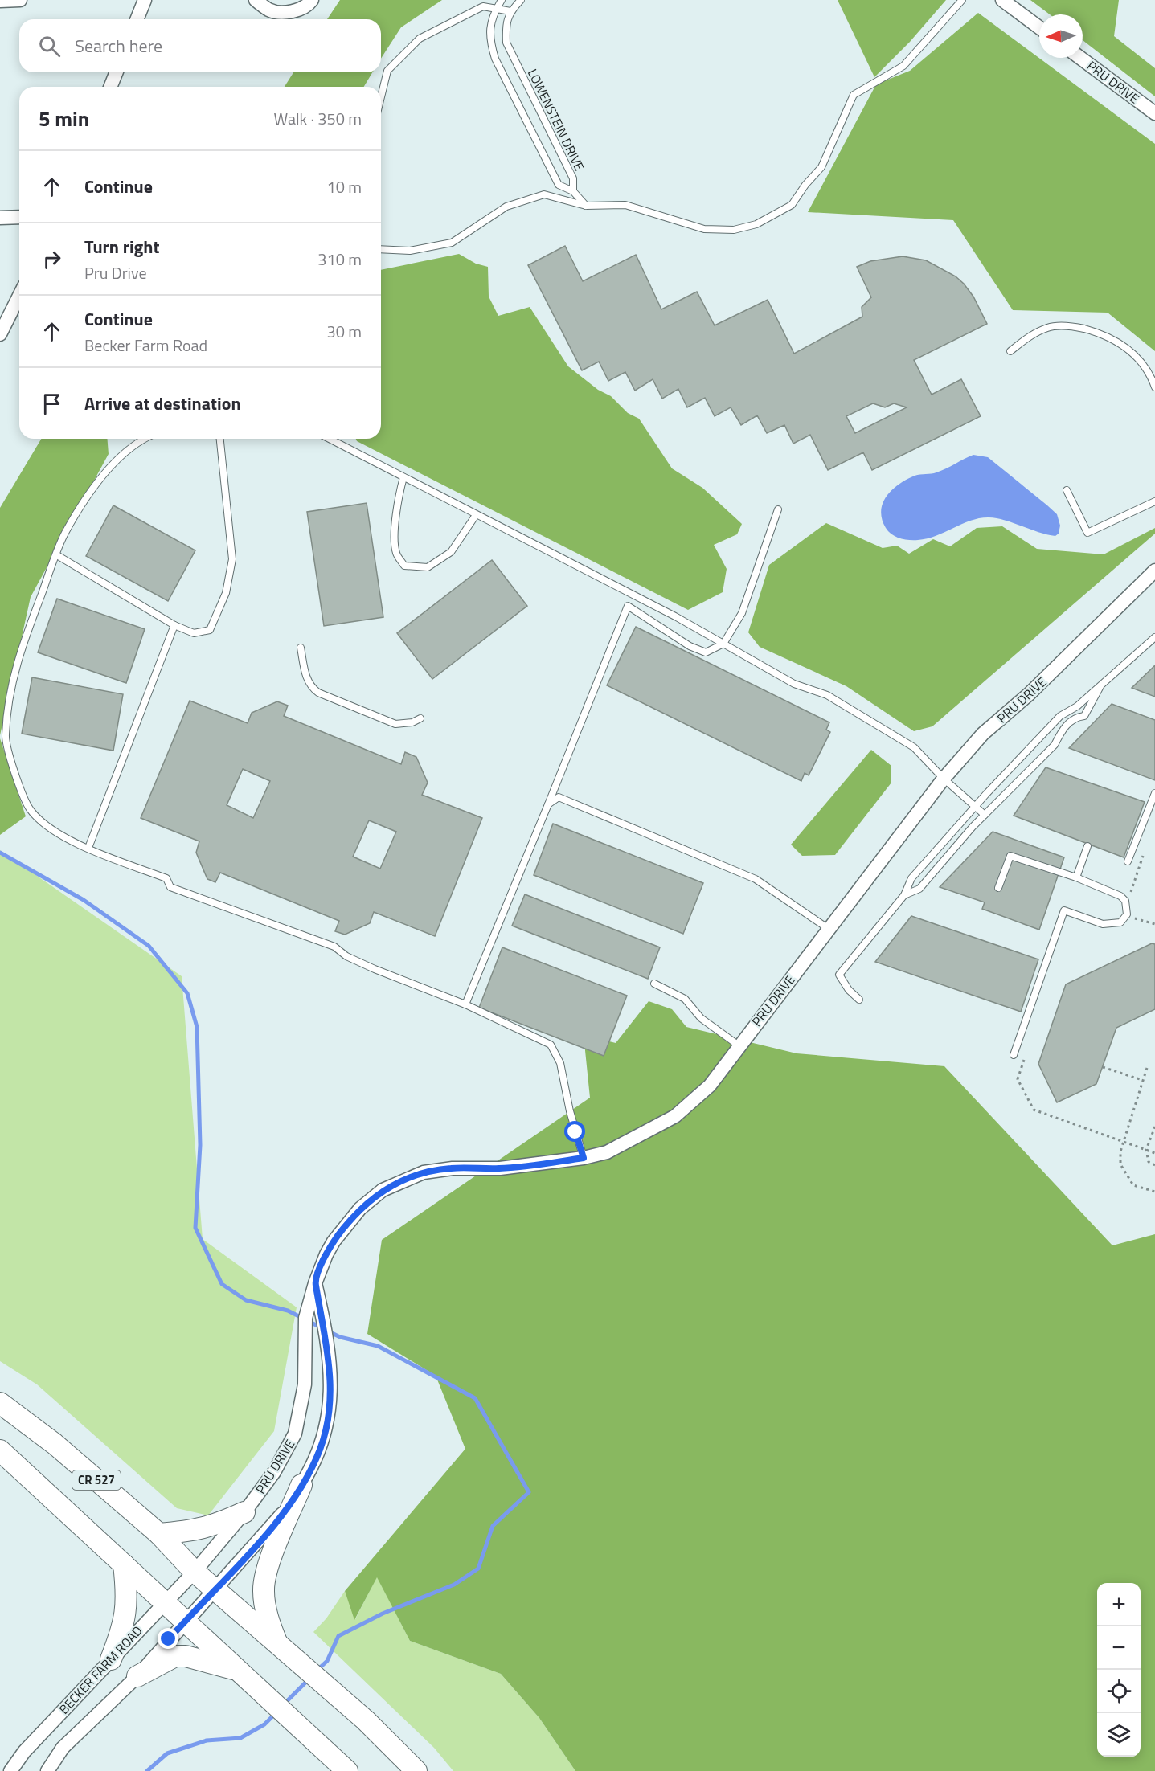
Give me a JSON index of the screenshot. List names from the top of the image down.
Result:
{
  "streets": {
    "main road": ["CR 527"],
    "street": ["PRU DRIVE", "BECKER FARM ROAD"],
    "lane": ["LOWENSTEIN DRIVE"]
  },
  "crossings": [
    ["PRU DRIVE", "CR 527"],
    ["PRU DRIVE", "BECKER FARM ROAD"],
    ["CR 527", "BECKER FARM ROAD"]
  ],
  "north": "left",
  "page": {
    "search": "Search here",
    "heading": ["5 min", "Walk · 350 m"],
    "list": [
      ["Continue", "10 m"],
      ["Turn right", "Pru Drive", "310 m"],
      ["Continue", "Becker Farm Road", "30 m"],
      "Arrive at destination"
    ],
    "map_buttons": ["+", "−"]
  }
}
